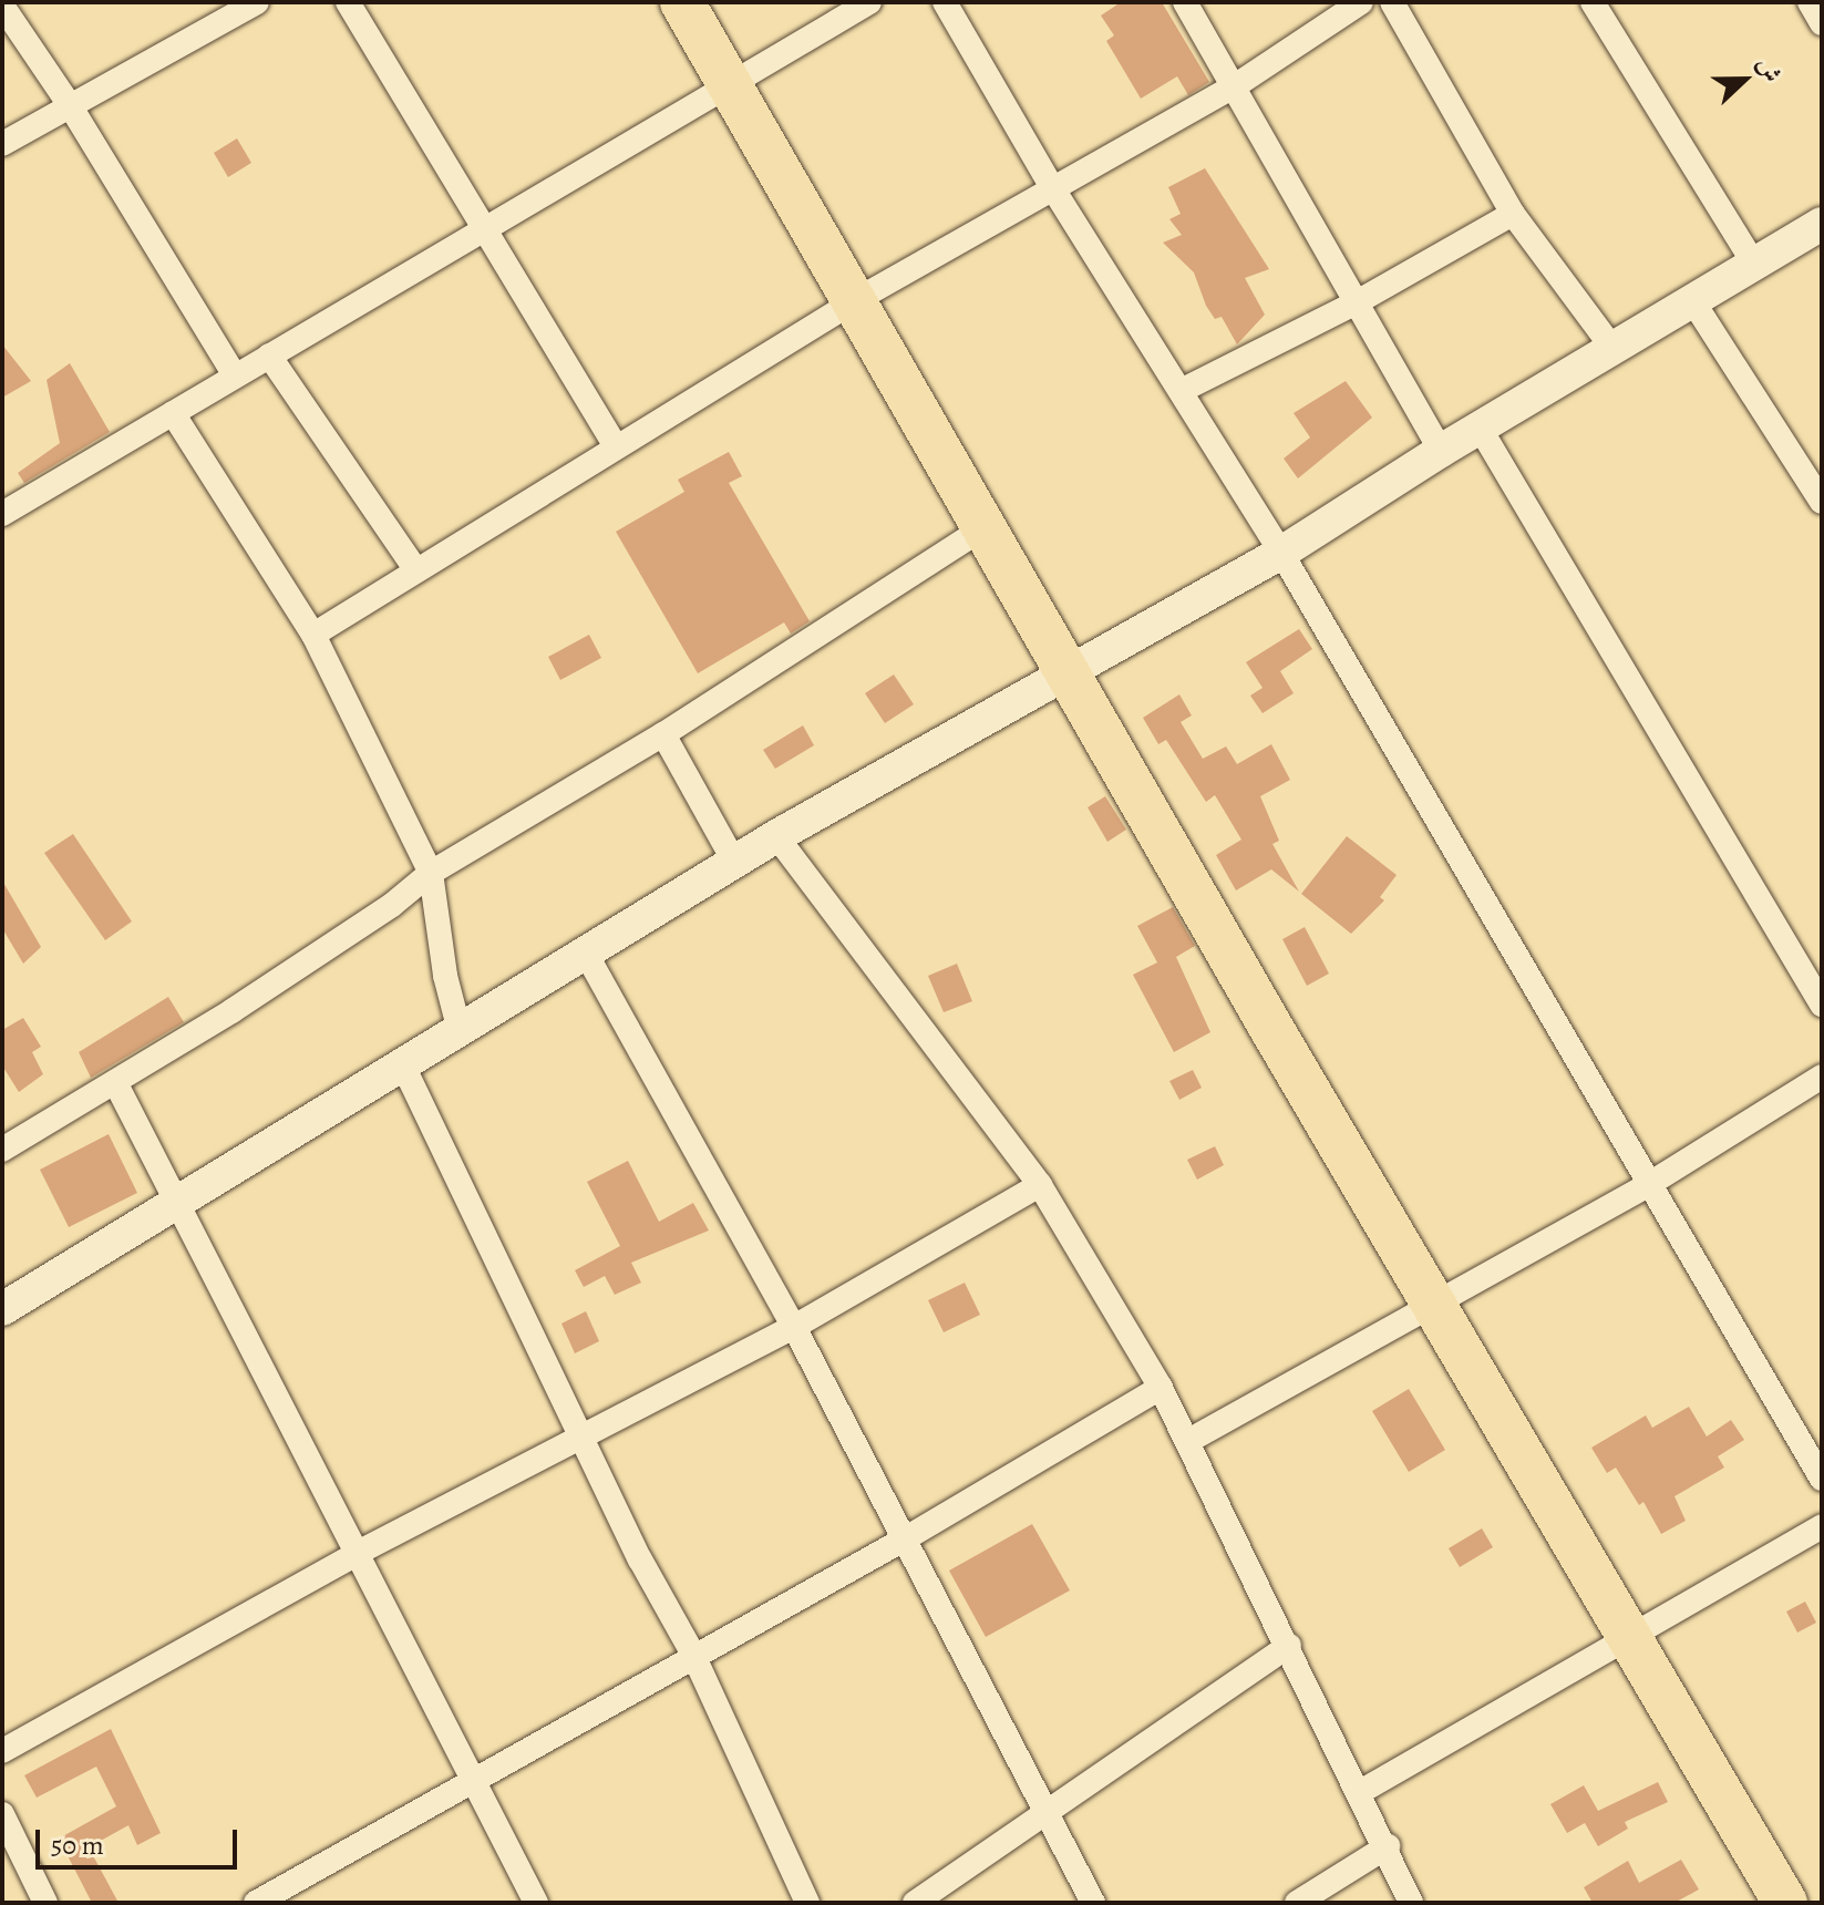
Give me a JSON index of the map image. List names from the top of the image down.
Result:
{
  "scale_bar": "50 m",
  "north": "right"
}
